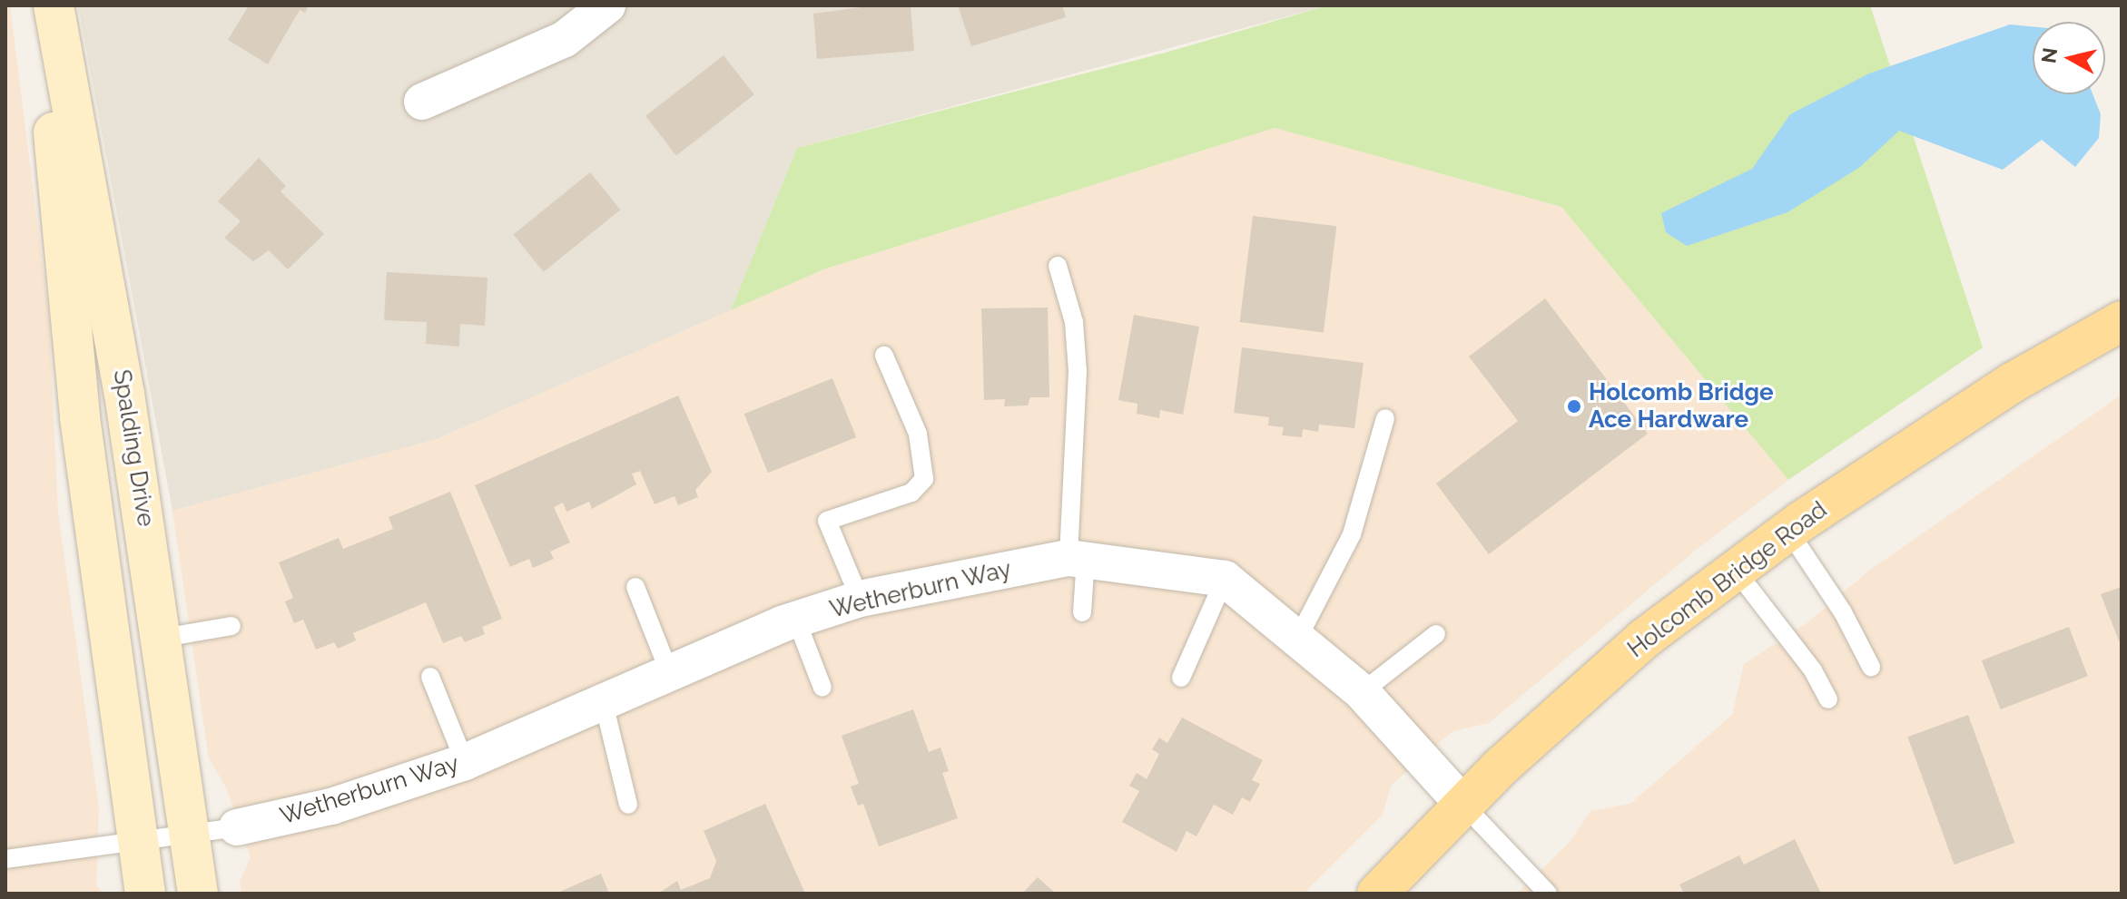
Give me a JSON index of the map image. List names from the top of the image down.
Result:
{
  "streets": {
    "main road": ["Spalding Drive", "Holcomb Bridge Road"],
    "street": ["Wetherburn Way"]
  },
  "crossings": [
    ["Holcomb Bridge Road", "Wetherburn Way"]
  ],
  "places": ["Holcomb Bridge Ace Hardware"],
  "north": "left"
}
